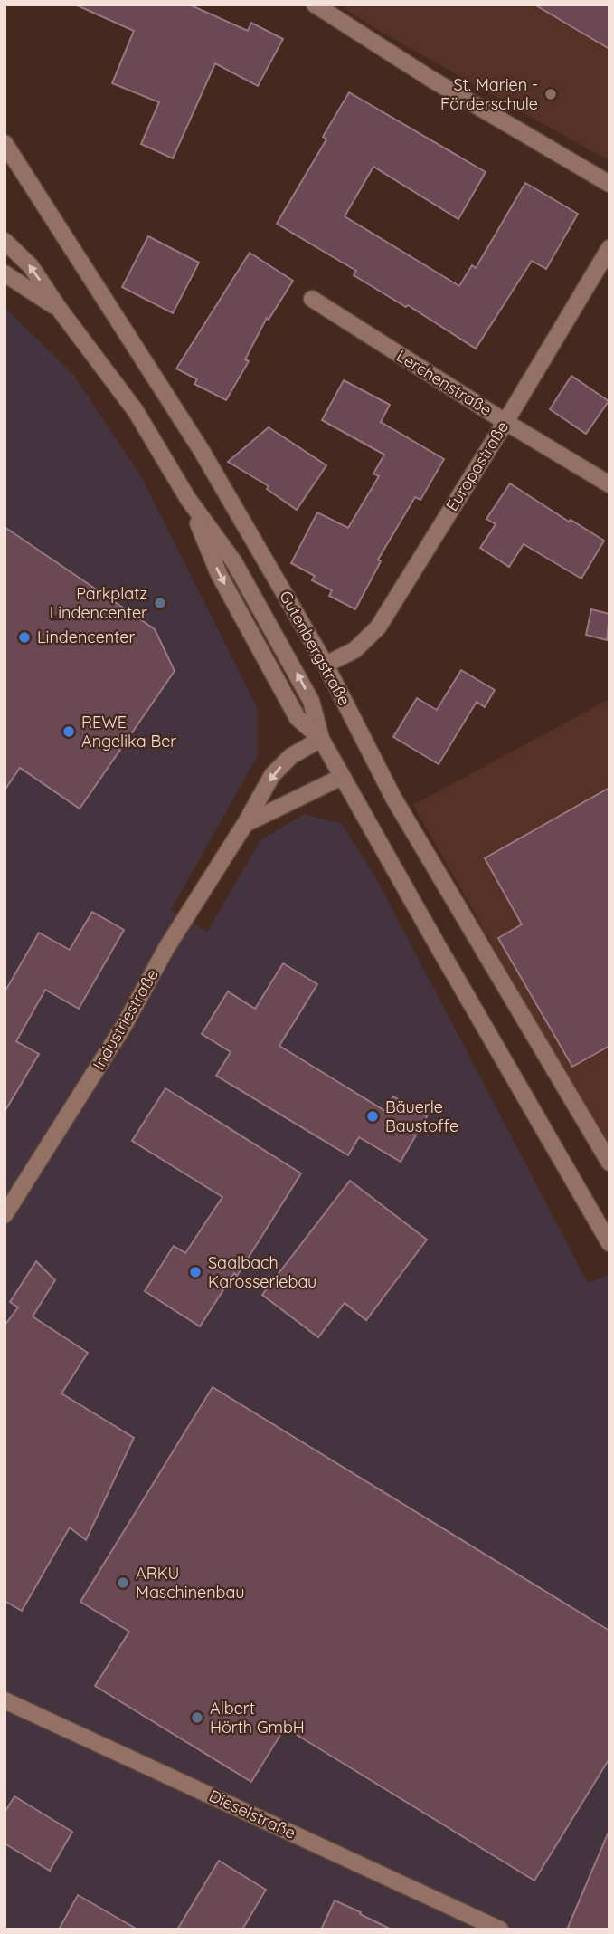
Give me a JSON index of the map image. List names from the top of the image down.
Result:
{
  "streets": {
    "street": [
      "Lerchenstraße",
      "Europastraße",
      "Gutenbergstraße",
      "Industriestraße",
      "Dieselstraße"
    ]
  },
  "crossings": [
    ["Lerchenstraße", "Europastraße"],
    ["Europastraße", "Gutenbergstraße"]
  ],
  "places": [
    "St. Marien - Förderschule",
    "Parkplatz Lindencenter",
    "Lindencenter",
    "REWE Angelika Ber",
    "Bäuerle Baustoffe",
    "Saalbach Karosseriebau",
    "ARKU Maschinenbau",
    "Albert Hörth GmbH"
  ]
}
